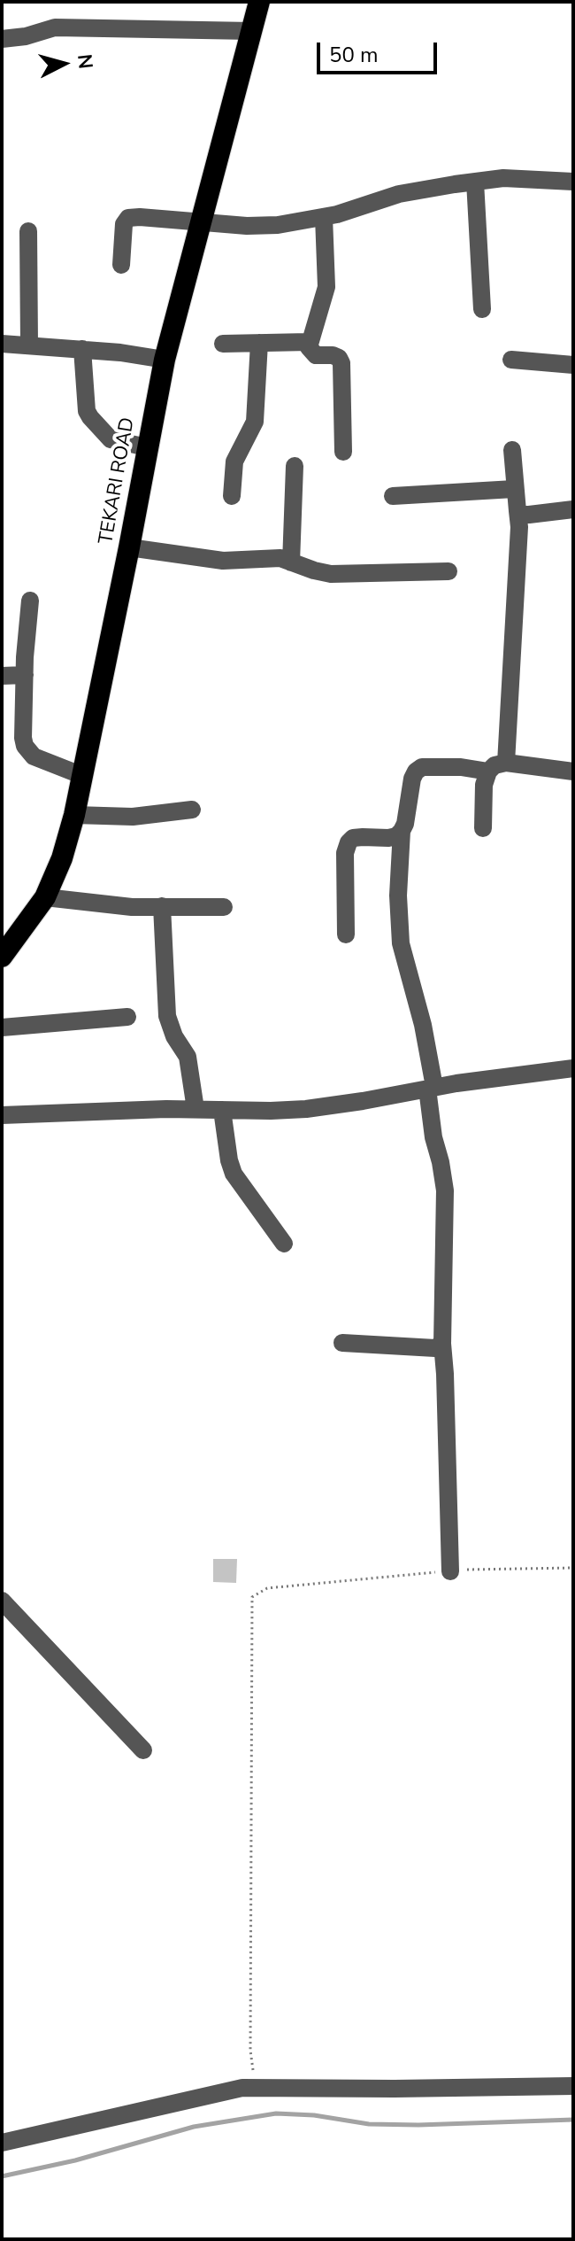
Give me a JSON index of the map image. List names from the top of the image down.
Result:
{
  "streets": {
    "highway": ["TEKARI ROAD"]
  },
  "scale_bar": "50 m",
  "north": "right"
}
